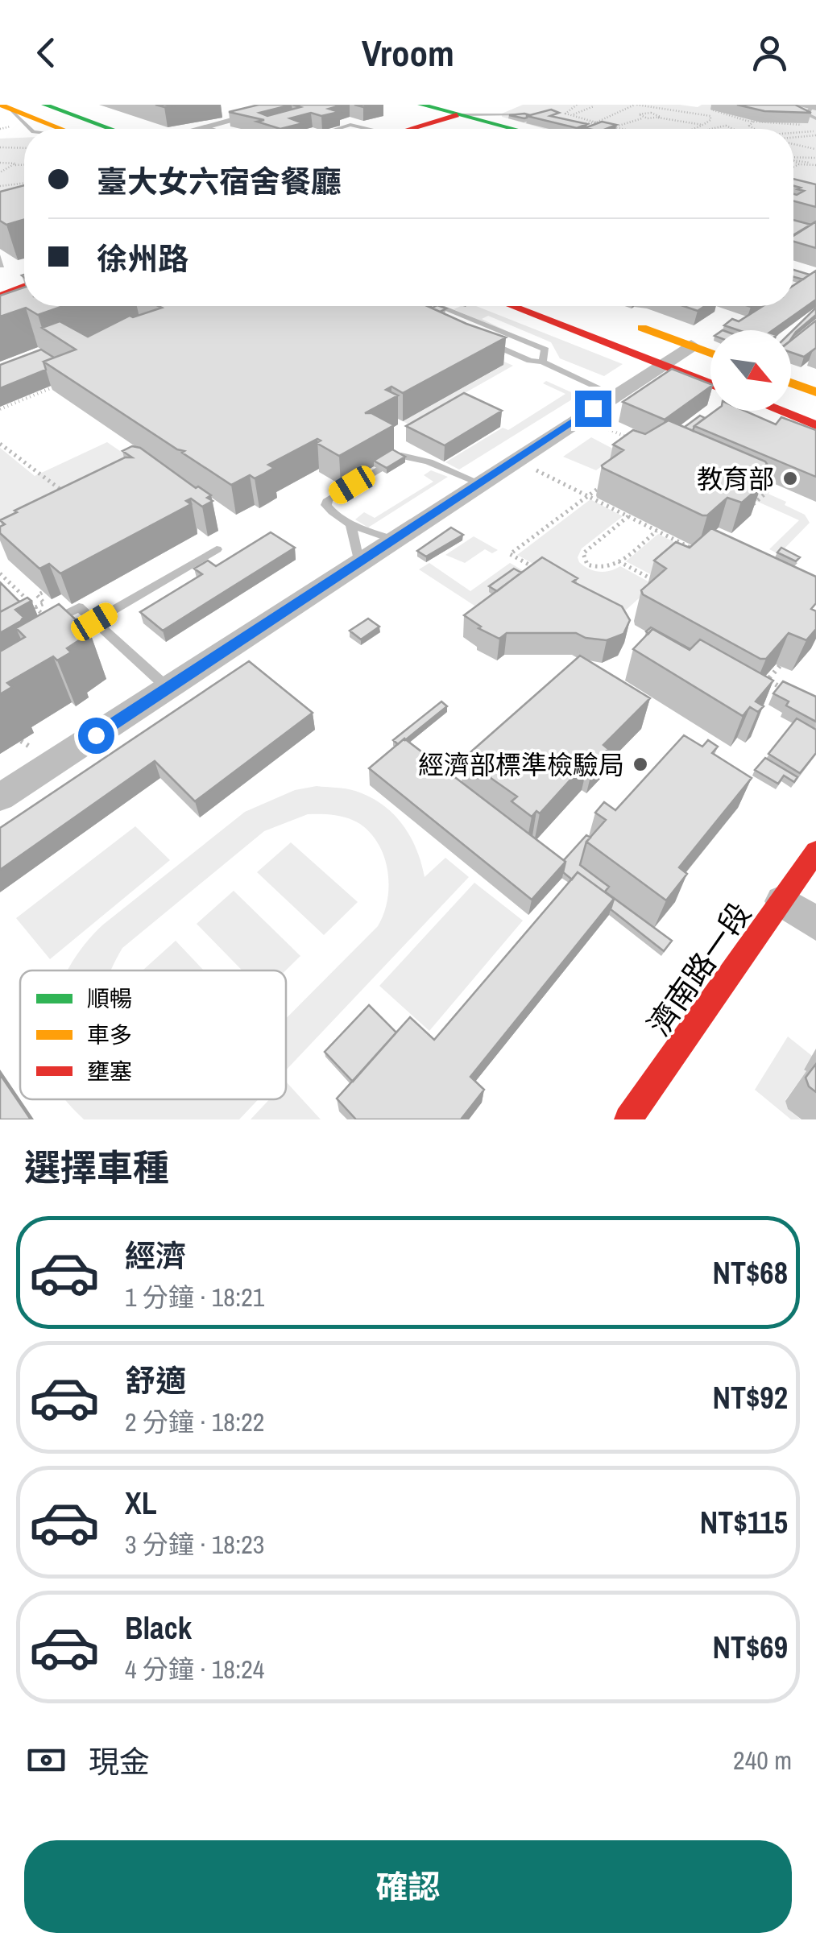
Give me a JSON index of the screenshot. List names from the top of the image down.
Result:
{
  "streets": {
    "main road": ["濟南路一段"]
  },
  "places": ["教育部", "經濟部標準檢驗局"],
  "legend": ["順暢", "車多", "壅塞"],
  "north": "bottom right",
  "page": {
    "header": "Vroom",
    "banner": ["臺大女六宿舍餐廳", "徐州路"],
    "heading": "選擇車種",
    "list": [
      {
        "name": "經濟",
        "note": "1 分鐘 · 18:21",
        "value": "NT$68"
      },
      {
        "name": "舒適",
        "note": "2 分鐘 · 18:22",
        "value": "NT$92"
      },
      {
        "name": "XL",
        "note": "3 分鐘 · 18:23",
        "value": "NT$115"
      },
      {
        "name": "Black",
        "note": "4 分鐘 · 18:24",
        "value": "NT$69"
      }
    ],
    "pay": ["現金", "240 m"],
    "buttons": "確認"
  }
}
